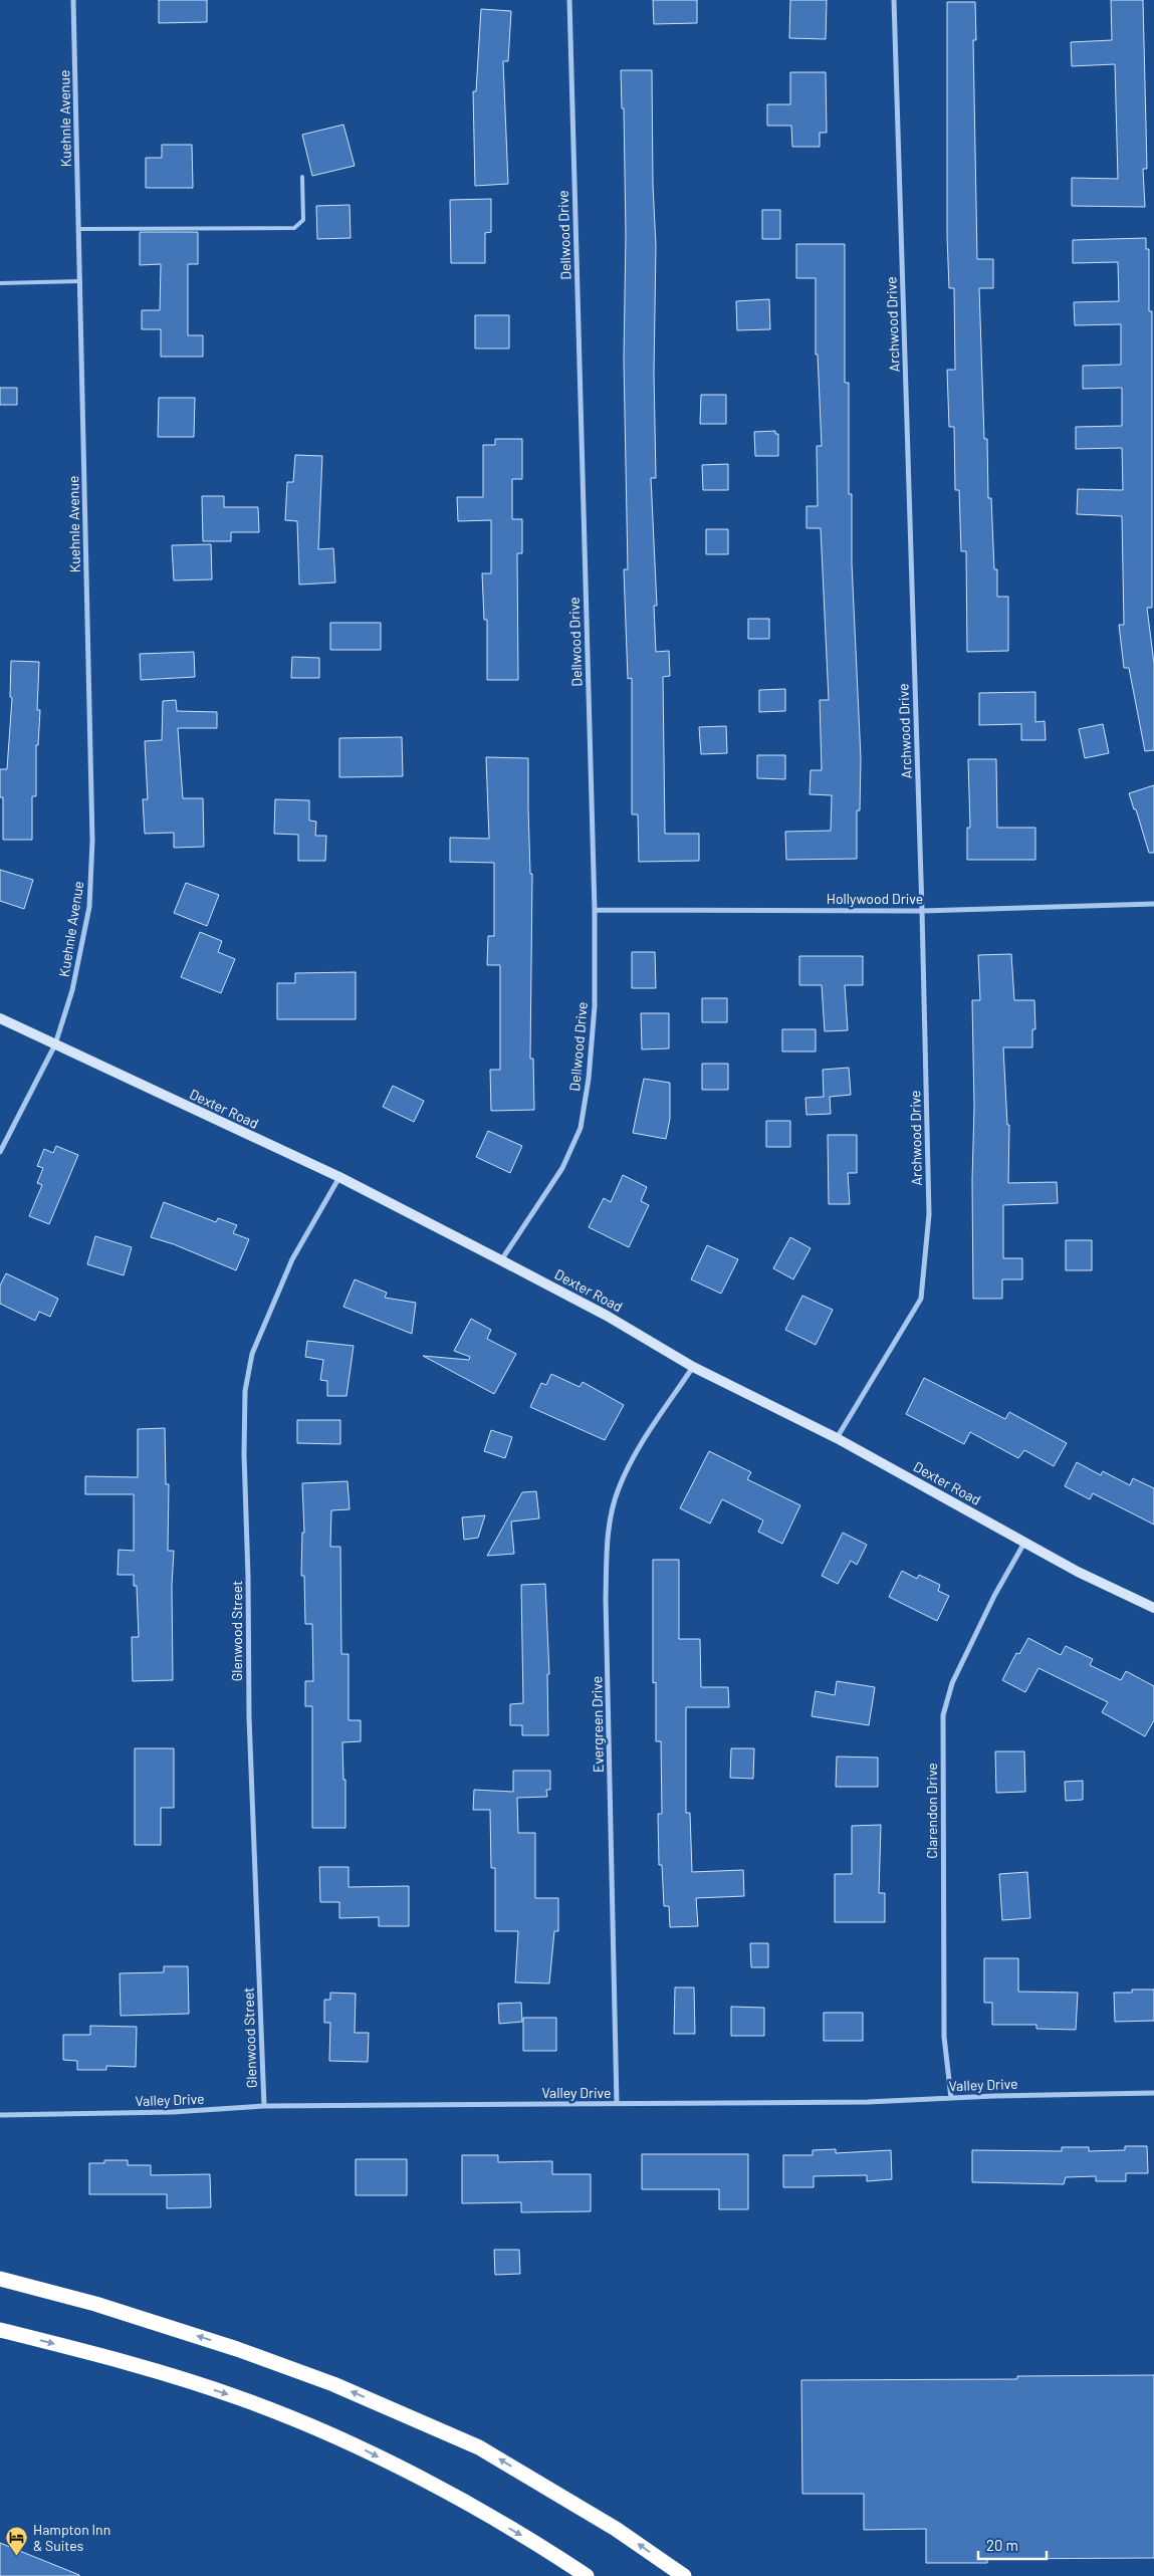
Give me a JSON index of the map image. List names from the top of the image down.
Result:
{
  "streets": {
    "main road": ["Dexter Road"],
    "street": [
      "Kuehnle Avenue",
      "Dellwood Drive",
      "Archwood Drive",
      "Hollywood Drive",
      "Glenwood Street",
      "Evergreen Drive",
      "Clarendon Drive",
      "Valley Drive"
    ]
  },
  "crossings": [
    ["Kuehnle Avenue", "Dexter Road"],
    ["Dellwood Drive", "Hollywood Drive"],
    ["Dellwood Drive", "Dexter Road"],
    ["Archwood Drive", "Hollywood Drive"],
    ["Archwood Drive", "Dexter Road"],
    ["Dexter Road", "Glenwood Street"],
    ["Dexter Road", "Evergreen Drive"],
    ["Dexter Road", "Clarendon Drive"],
    ["Glenwood Street", "Valley Drive"],
    ["Evergreen Drive", "Valley Drive"],
    ["Clarendon Drive", "Valley Drive"]
  ],
  "places": {
    "hotel": ["Hampton Inn & Suites"]
  },
  "scale_bar": "20 m"
}
